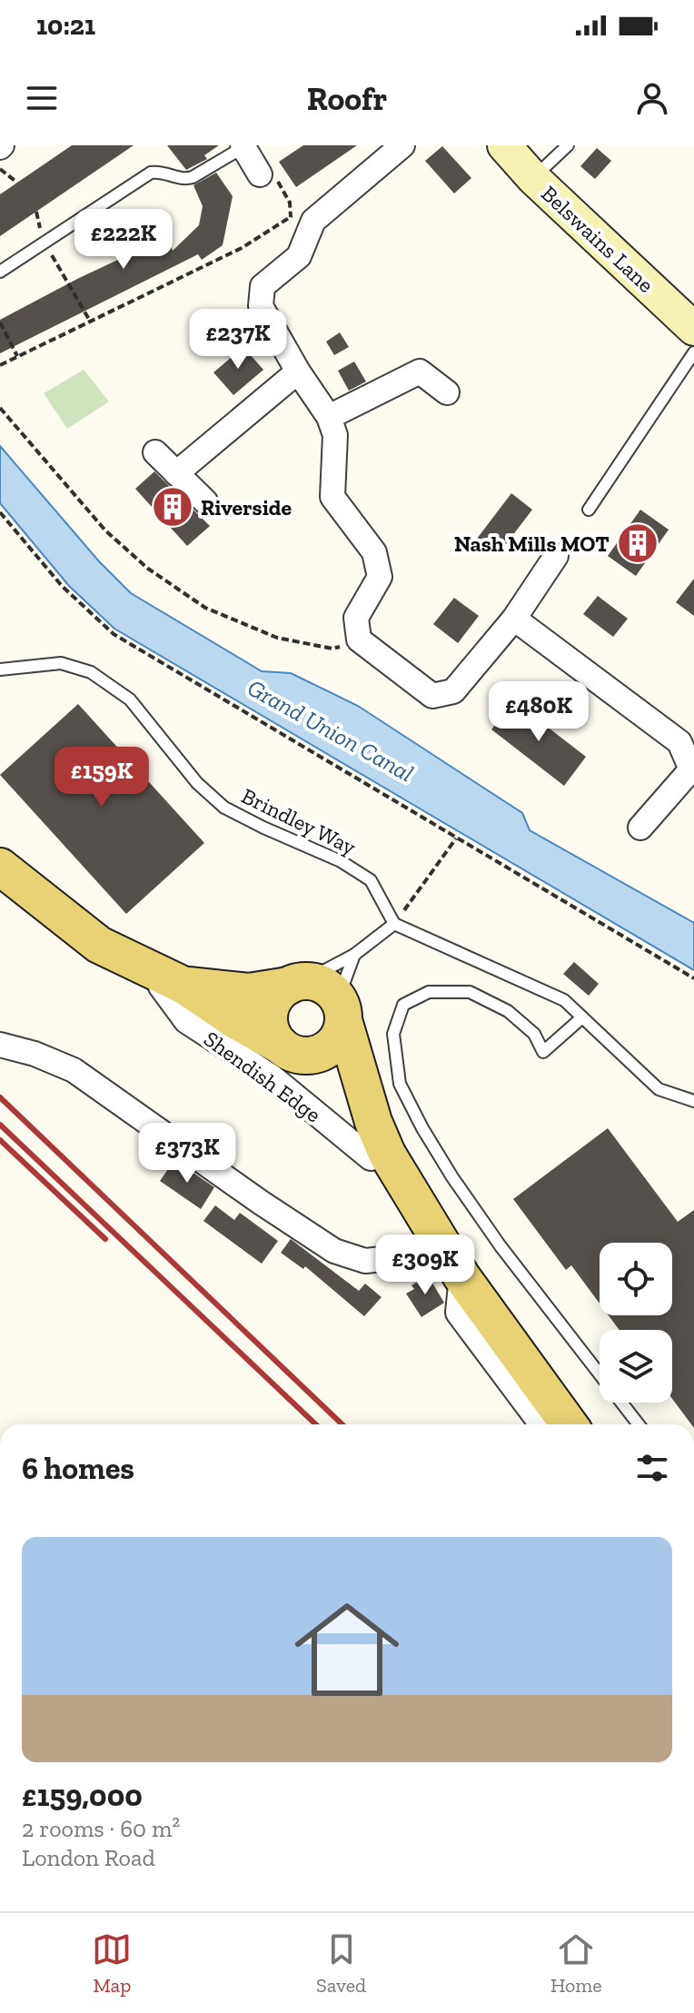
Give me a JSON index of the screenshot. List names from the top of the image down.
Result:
{
  "streets": {
    "street": ["Belswains Lane", "Shendish Edge"],
    "lane": ["Brindley Way"]
  },
  "water": ["Grand Union Canal"],
  "places": {
    "building": ["Riverside", "Nash Mills MOT"]
  },
  "page": {
    "status": "10:21",
    "header": "Roofr",
    "price": [
      "£222K",
      "£237K",
      "£480K",
      "£159K",
      "£373K",
      "£309K"
    ],
    "heading": "6 homes",
    "list": [
      {
        "name": "£159,000",
        "note": "2 rooms · 60 m² · London Road"
      }
    ],
    "tabs": ["Map", "Saved", "Home"]
  }
}
